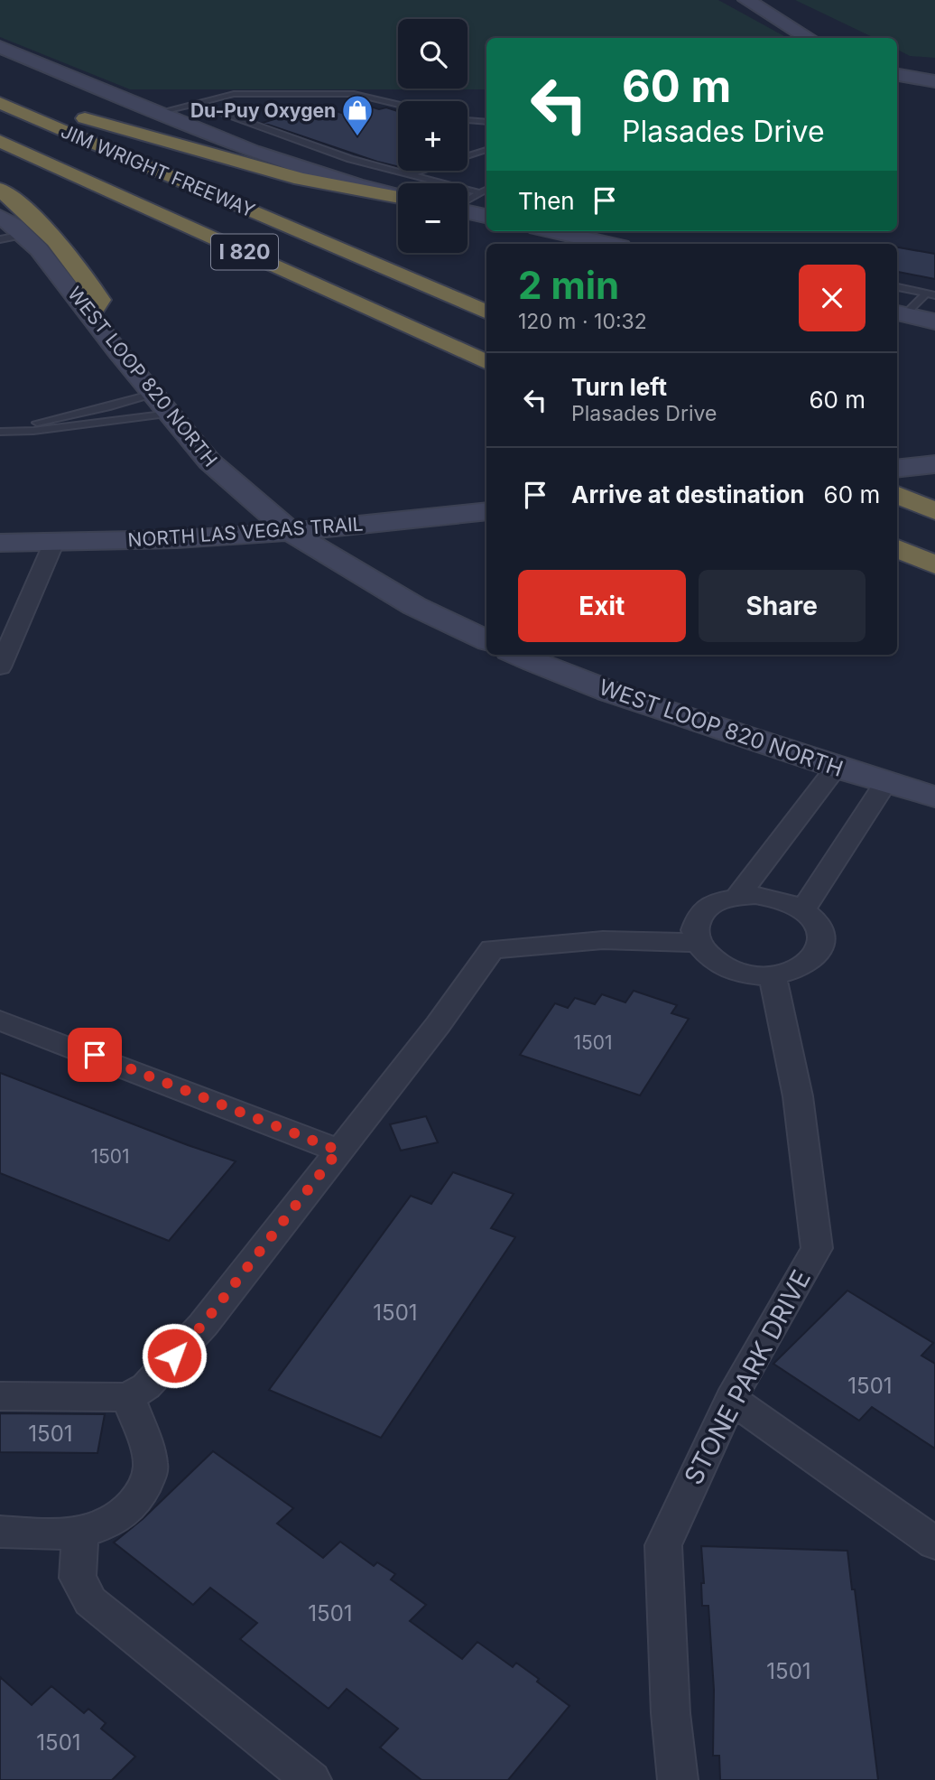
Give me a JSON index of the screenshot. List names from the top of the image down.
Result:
{
  "streets": {
    "highway": ["JIM WRIGHT FREEWAY", "I 820"],
    "street": ["WEST LOOP 820 NORTH", "NORTH LAS VEGAS TRAIL", "STONE PARK DRIVE"]
  },
  "crossings": [
    ["WEST LOOP 820 NORTH", "NORTH LAS VEGAS TRAIL"]
  ],
  "places": {
    "shop": ["Du-Puy Oxygen"]
  },
  "house_numbers": [
    "1501",
    "1501",
    "1501",
    "1501",
    "1501",
    "1501",
    "1501",
    "1501"
  ],
  "page": {
    "map_buttons": ["+", "−"],
    "turn": ["60 m", "Plasades Drive"],
    "then": "Then",
    "heading": ["2 min", "120 m · 10:32"],
    "list": [
      {
        "name": "Turn left",
        "note": "Plasades Drive",
        "value": "60 m"
      },
      {
        "name": "Arrive at destination",
        "value": "60 m"
      }
    ],
    "buttons": ["Exit", "Share"]
  }
}
